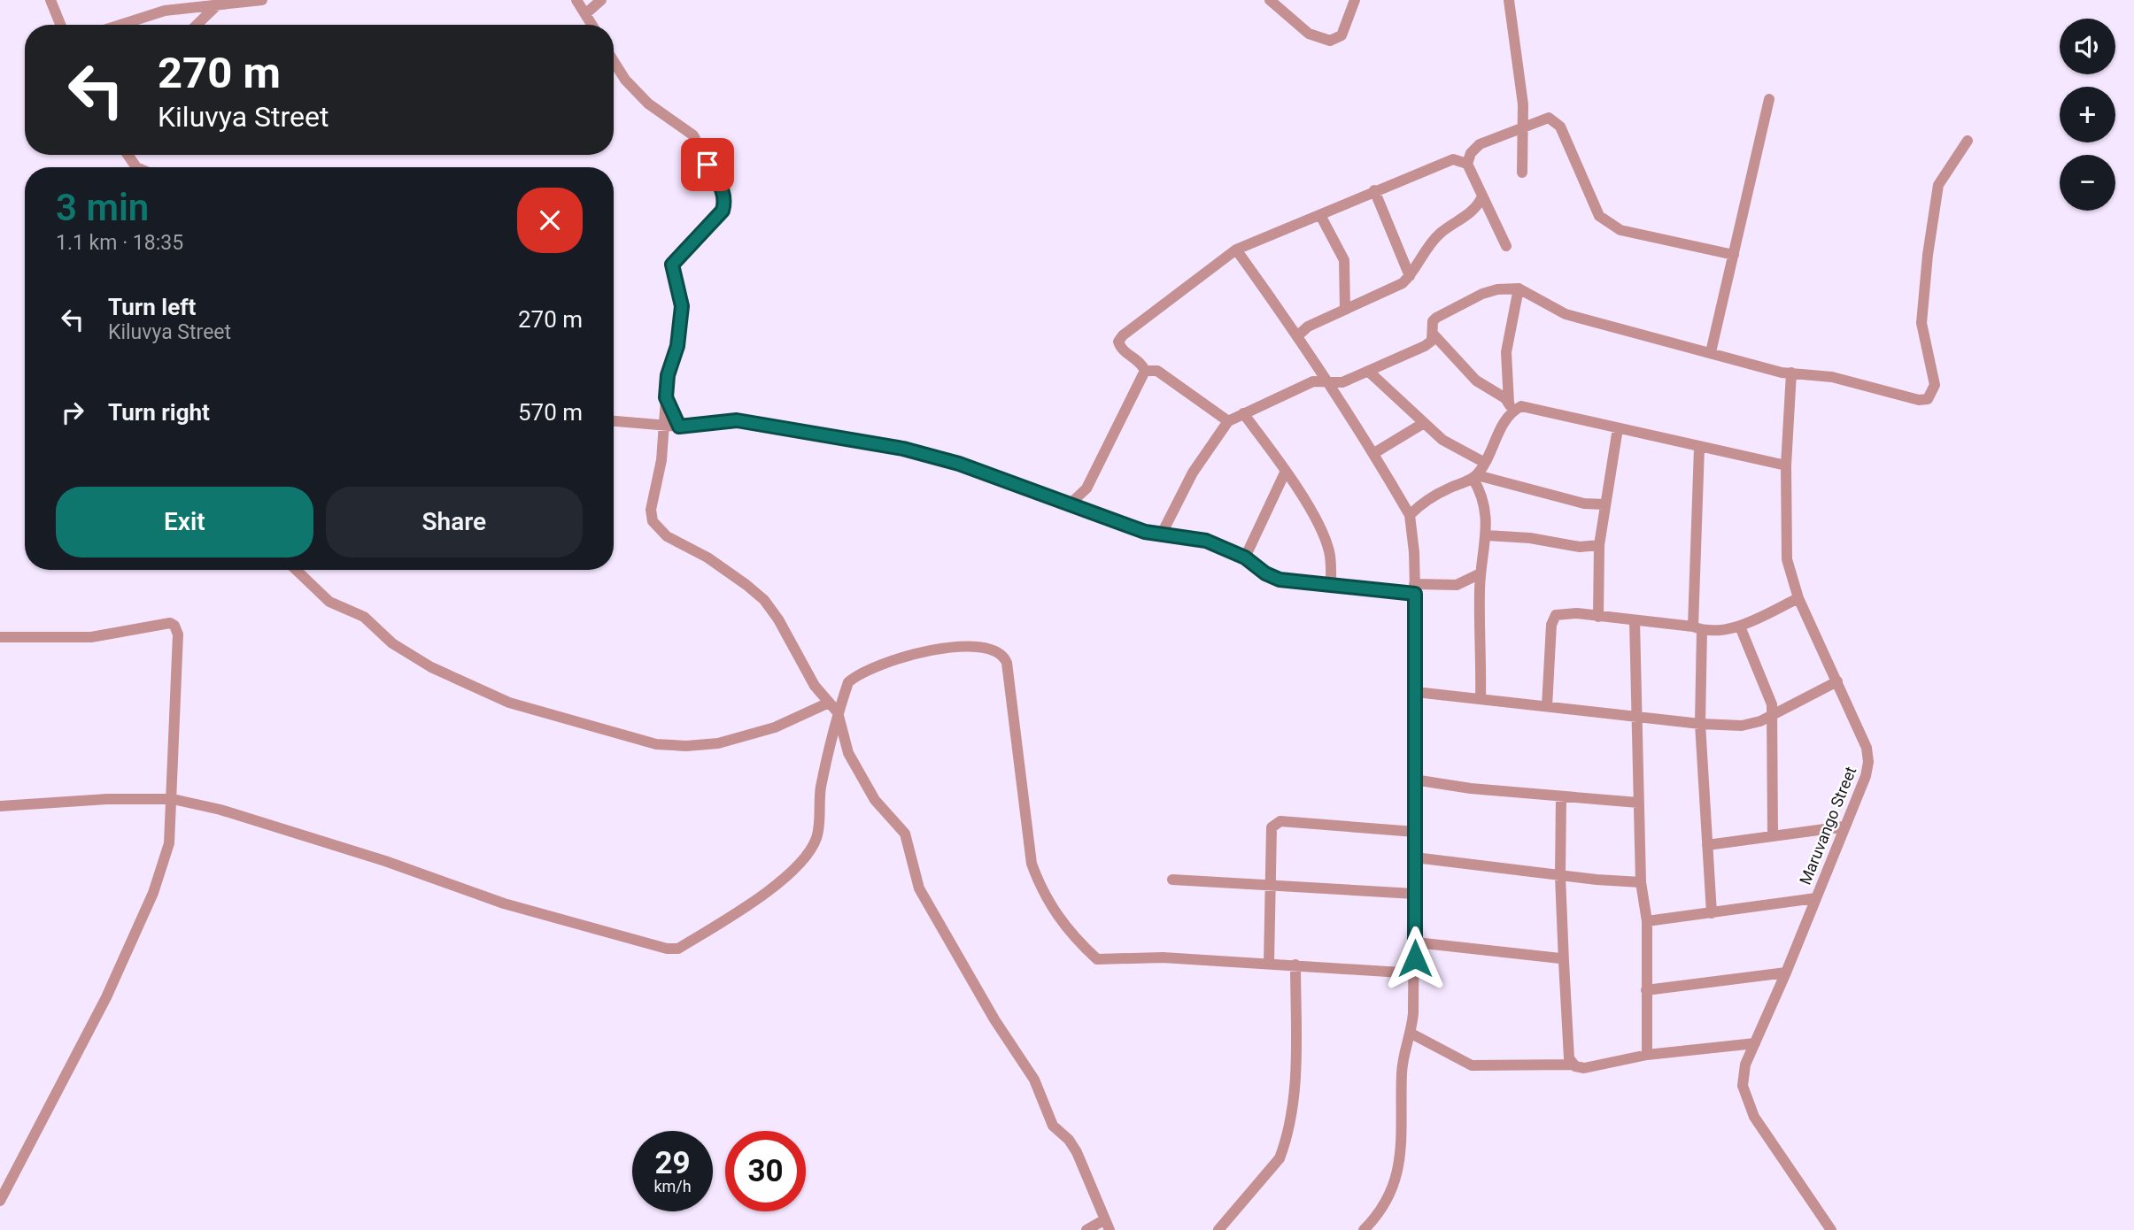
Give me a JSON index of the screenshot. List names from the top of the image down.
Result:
{
  "streets": {
    "street": ["Maruvango Street"]
  },
  "page": {
    "map_buttons": ["+", "−"],
    "turn": ["270 m", "Kiluvya Street"],
    "heading": ["3 min", "1.1 km · 18:35"],
    "list": [
      {
        "name": "Turn left",
        "note": "Kiluvya Street",
        "value": "270 m"
      },
      {
        "name": "Turn right",
        "value": "570 m"
      }
    ],
    "buttons": ["Exit", "Share"],
    "speed": "29 km/h",
    "limit": "30"
  }
}
